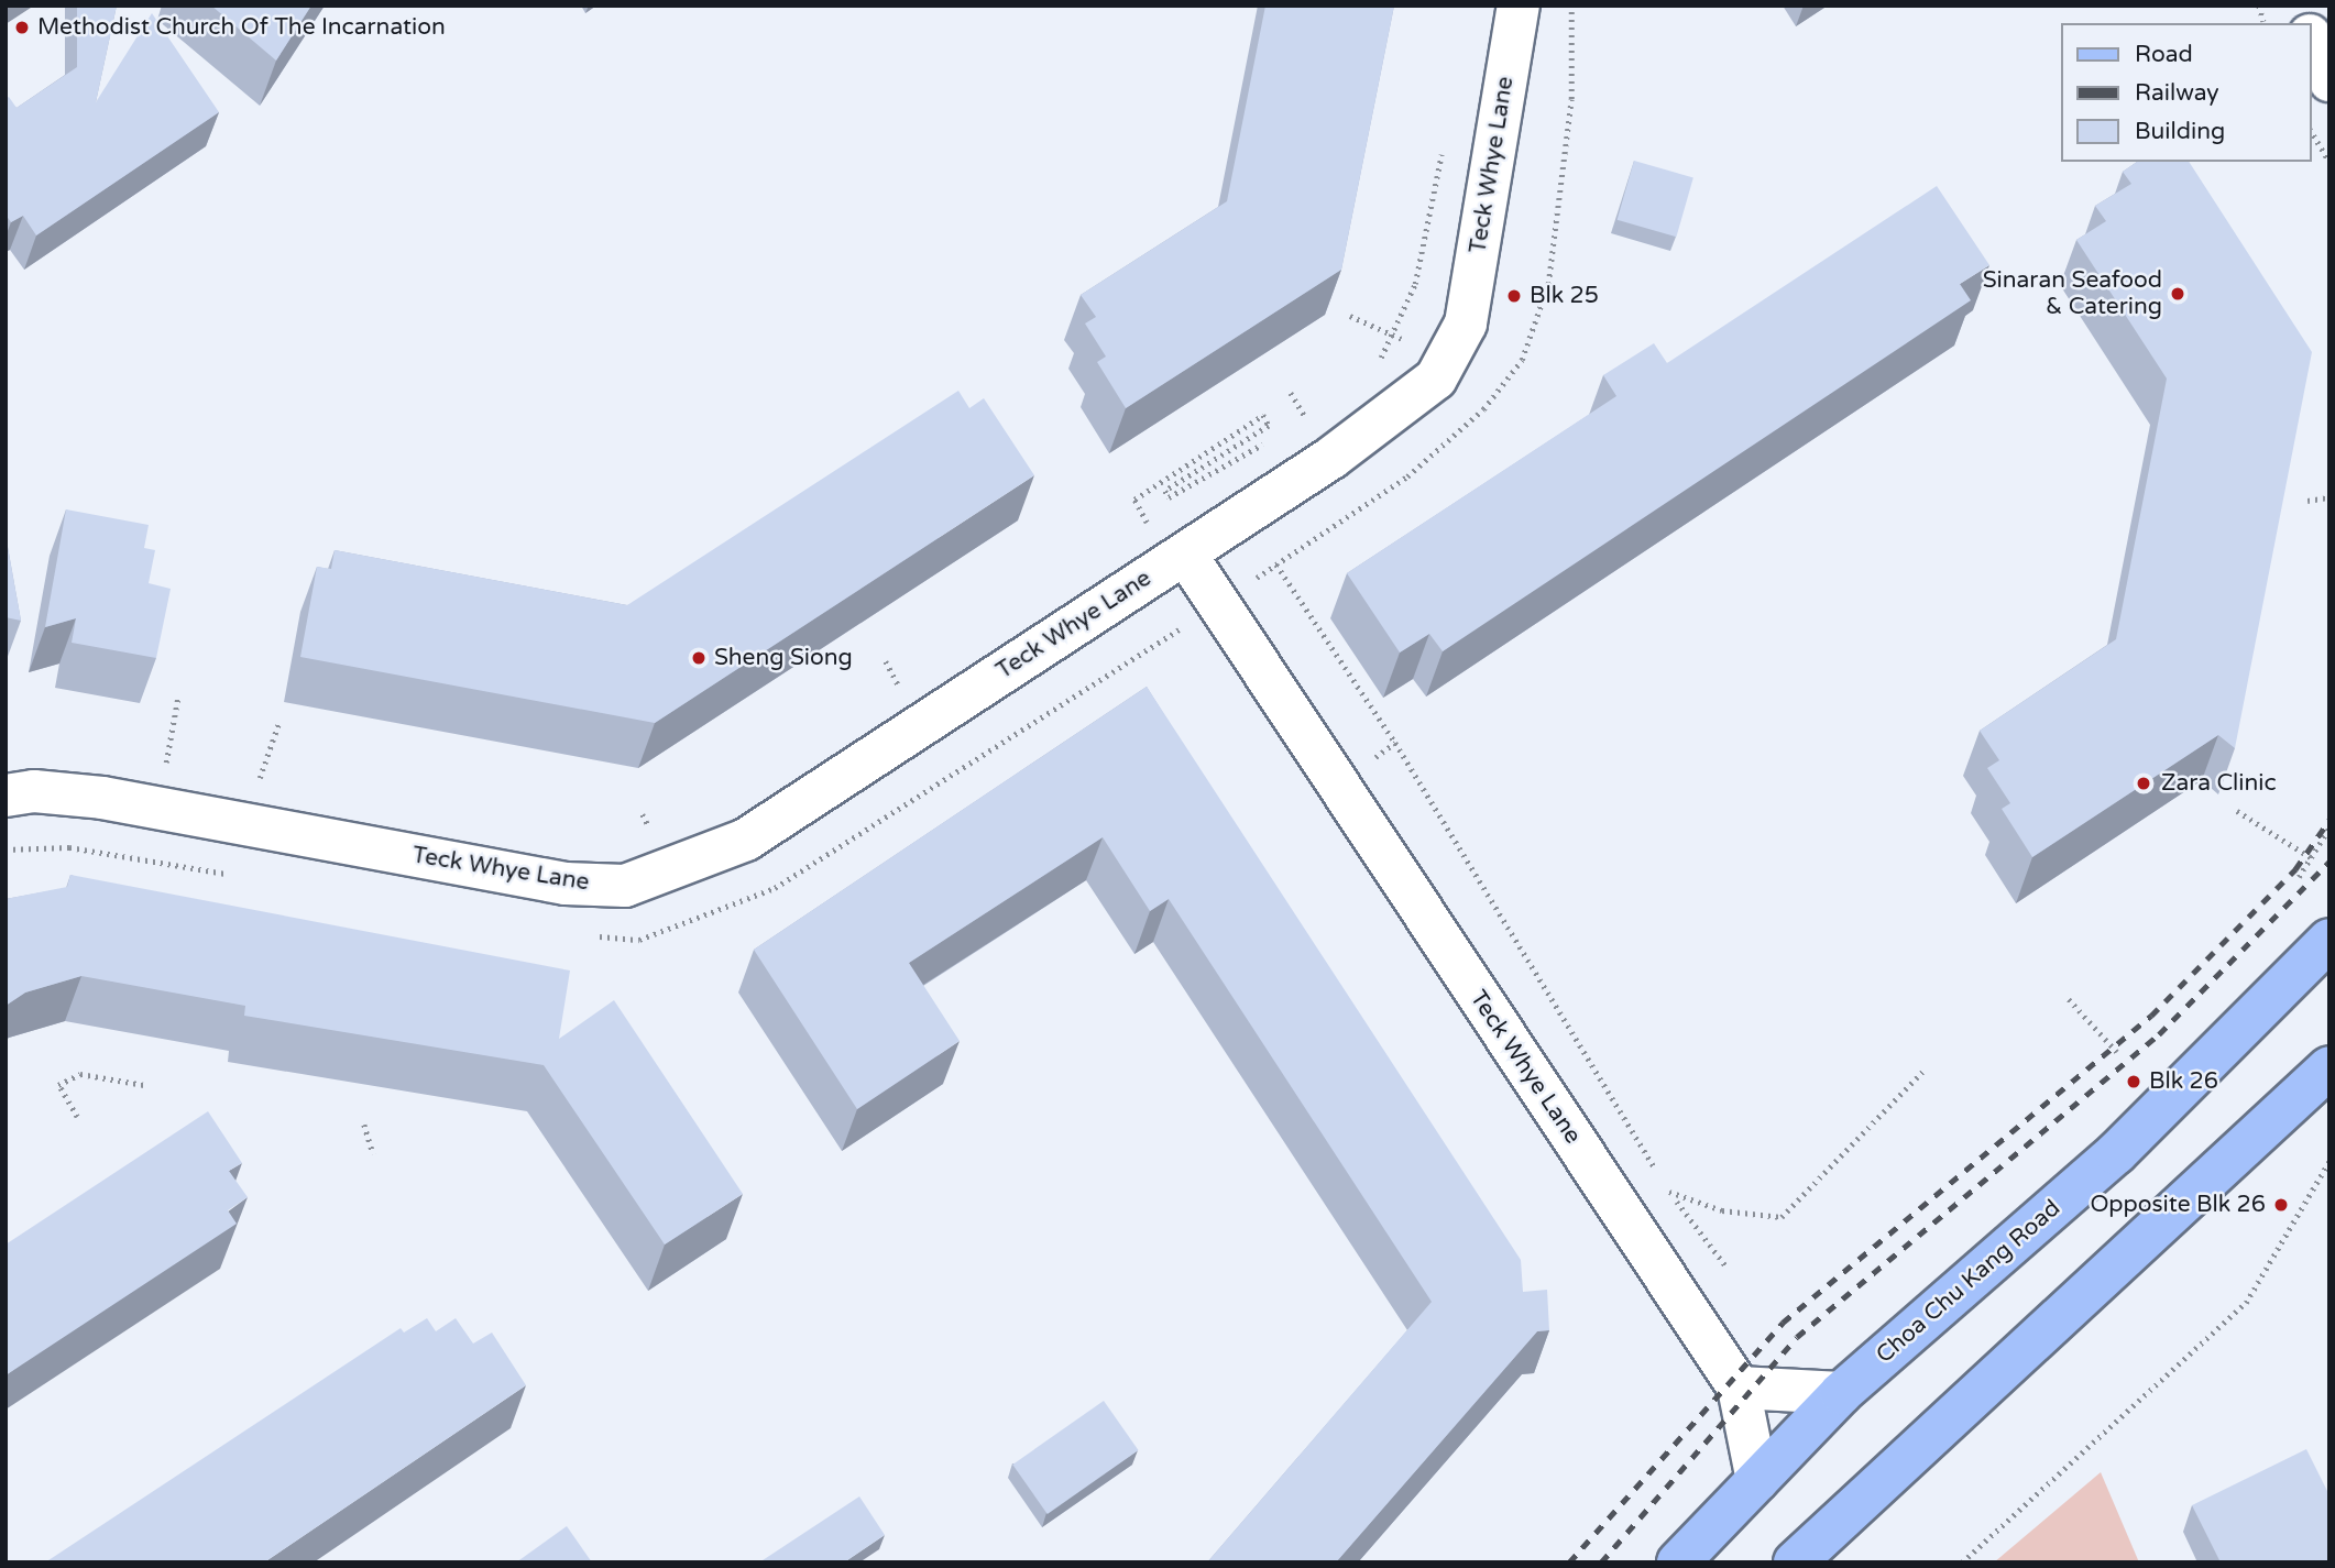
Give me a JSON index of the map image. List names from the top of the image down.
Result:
{
  "streets": {
    "main road": ["Choa Chu Kang Road"],
    "street": ["Teck Whye Lane"]
  },
  "crossings": [
    ["Teck Whye Lane", "Choa Chu Kang Road"]
  ],
  "places": [
    "Methodist Church Of The Incarnation",
    "Sinaran Seafood & Catering",
    "Blk 25",
    "Sheng Siong",
    "Zara Clinic",
    "Blk 26",
    "Opposite Blk 26"
  ],
  "legend": ["Road", "Railway", "Building"]
}
